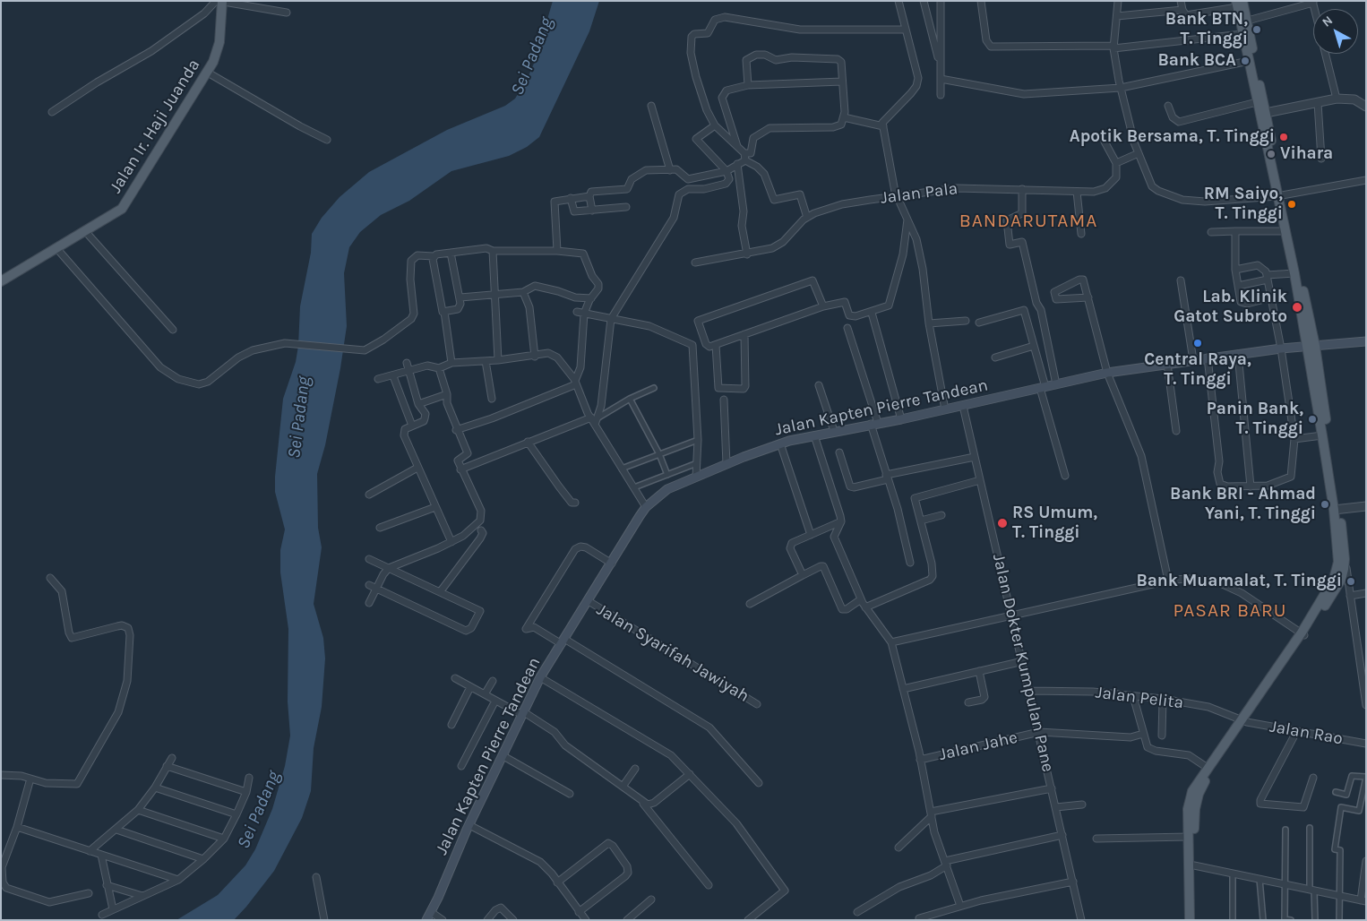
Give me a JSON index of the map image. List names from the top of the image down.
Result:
{
  "streets": {
    "main road": ["Jalan Ir. Haji Juanda", "Jalan Kapten Pierre Tandean"],
    "street": [
      "Jalan Pala",
      "Jalan Syarifah Jawiyah",
      "Jalan Dokter Kumpulan Pane",
      "Jalan Pelita",
      "Jalan Rao",
      "Jalan Jahe"
    ]
  },
  "crossings": [
    ["Jalan Kapten Pierre Tandean", "Jalan Syarifah Jawiyah"],
    ["Jalan Kapten Pierre Tandean", "Jalan Dokter Kumpulan Pane"],
    ["Jalan Dokter Kumpulan Pane", "Jalan Pelita"],
    ["Jalan Dokter Kumpulan Pane", "Jalan Jahe"],
    ["Jalan Pelita", "Jalan Rao"]
  ],
  "districts": ["BANDARUTAMA", "PASAR BARU"],
  "water": ["Sei Padang"],
  "places": [
    "Bank BTN, T. Tinggi",
    "Bank BCA",
    "Apotik Bersama, T. Tinggi",
    "Vihara",
    "RM Saiyo, T. Tinggi",
    "Lab. Klinik Gatot Subroto",
    "Central Raya, T. Tinggi",
    "Panin Bank, T. Tinggi",
    "Bank BRI - Ahmad Yani, T. Tinggi",
    "RS Umum, T. Tinggi",
    "Bank Muamalat, T. Tinggi"
  ],
  "north": "top left"
}
